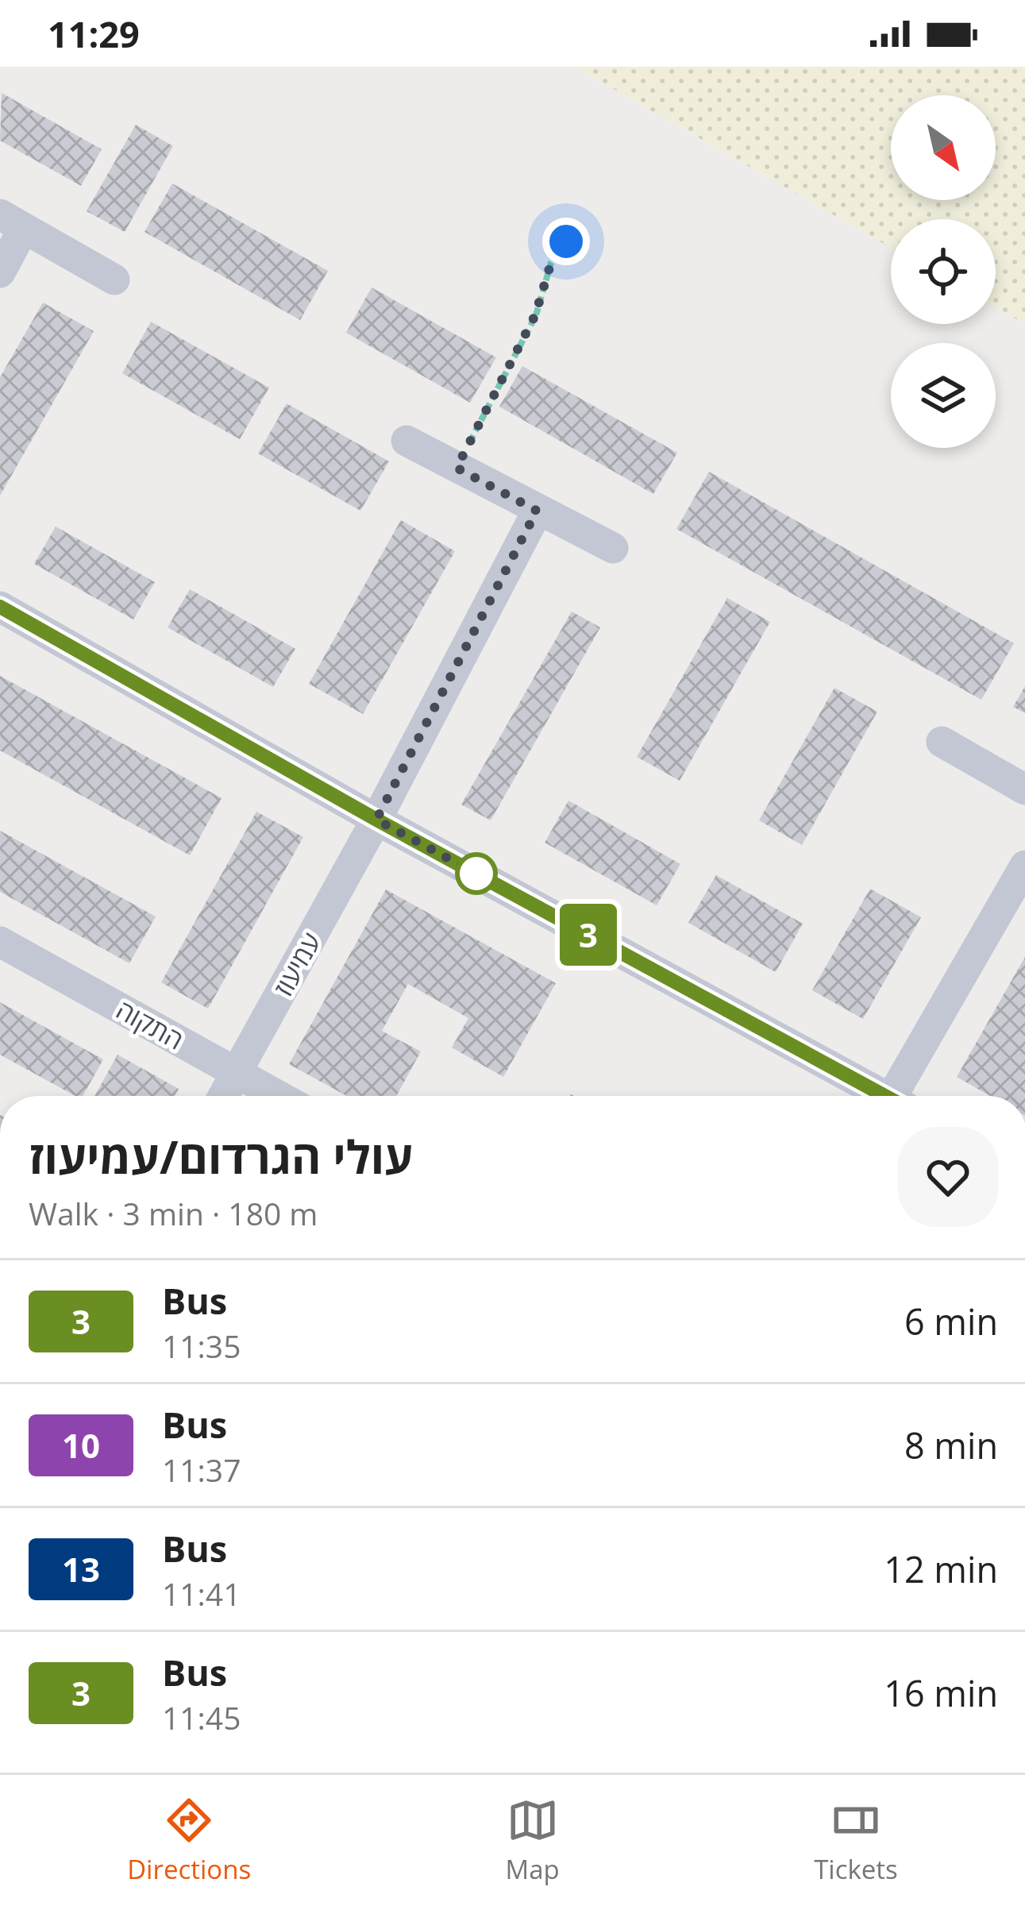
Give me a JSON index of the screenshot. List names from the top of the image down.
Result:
{
  "streets": {
    "street": ["עמיעוז", "התקוה"]
  },
  "crossings": [
    ["עמיעוז", "התקוה"]
  ],
  "lines": ["bus line 3"],
  "north": "bottom right",
  "page": {
    "status": "11:29",
    "on_map": "3",
    "heading": ["עולי הגרדום/עמיעוז", "Walk · 3 min · 180 m"],
    "list": [
      {
        "mark": "3",
        "name": "Bus",
        "note": "11:35",
        "value": "6 min"
      },
      {
        "mark": "10",
        "name": "Bus",
        "note": "11:37",
        "value": "8 min"
      },
      {
        "mark": "13",
        "name": "Bus",
        "note": "11:41",
        "value": "12 min"
      },
      {
        "mark": "3",
        "name": "Bus",
        "note": "11:45",
        "value": "16 min"
      }
    ],
    "tabs": ["Directions", "Map", "Tickets"]
  }
}
